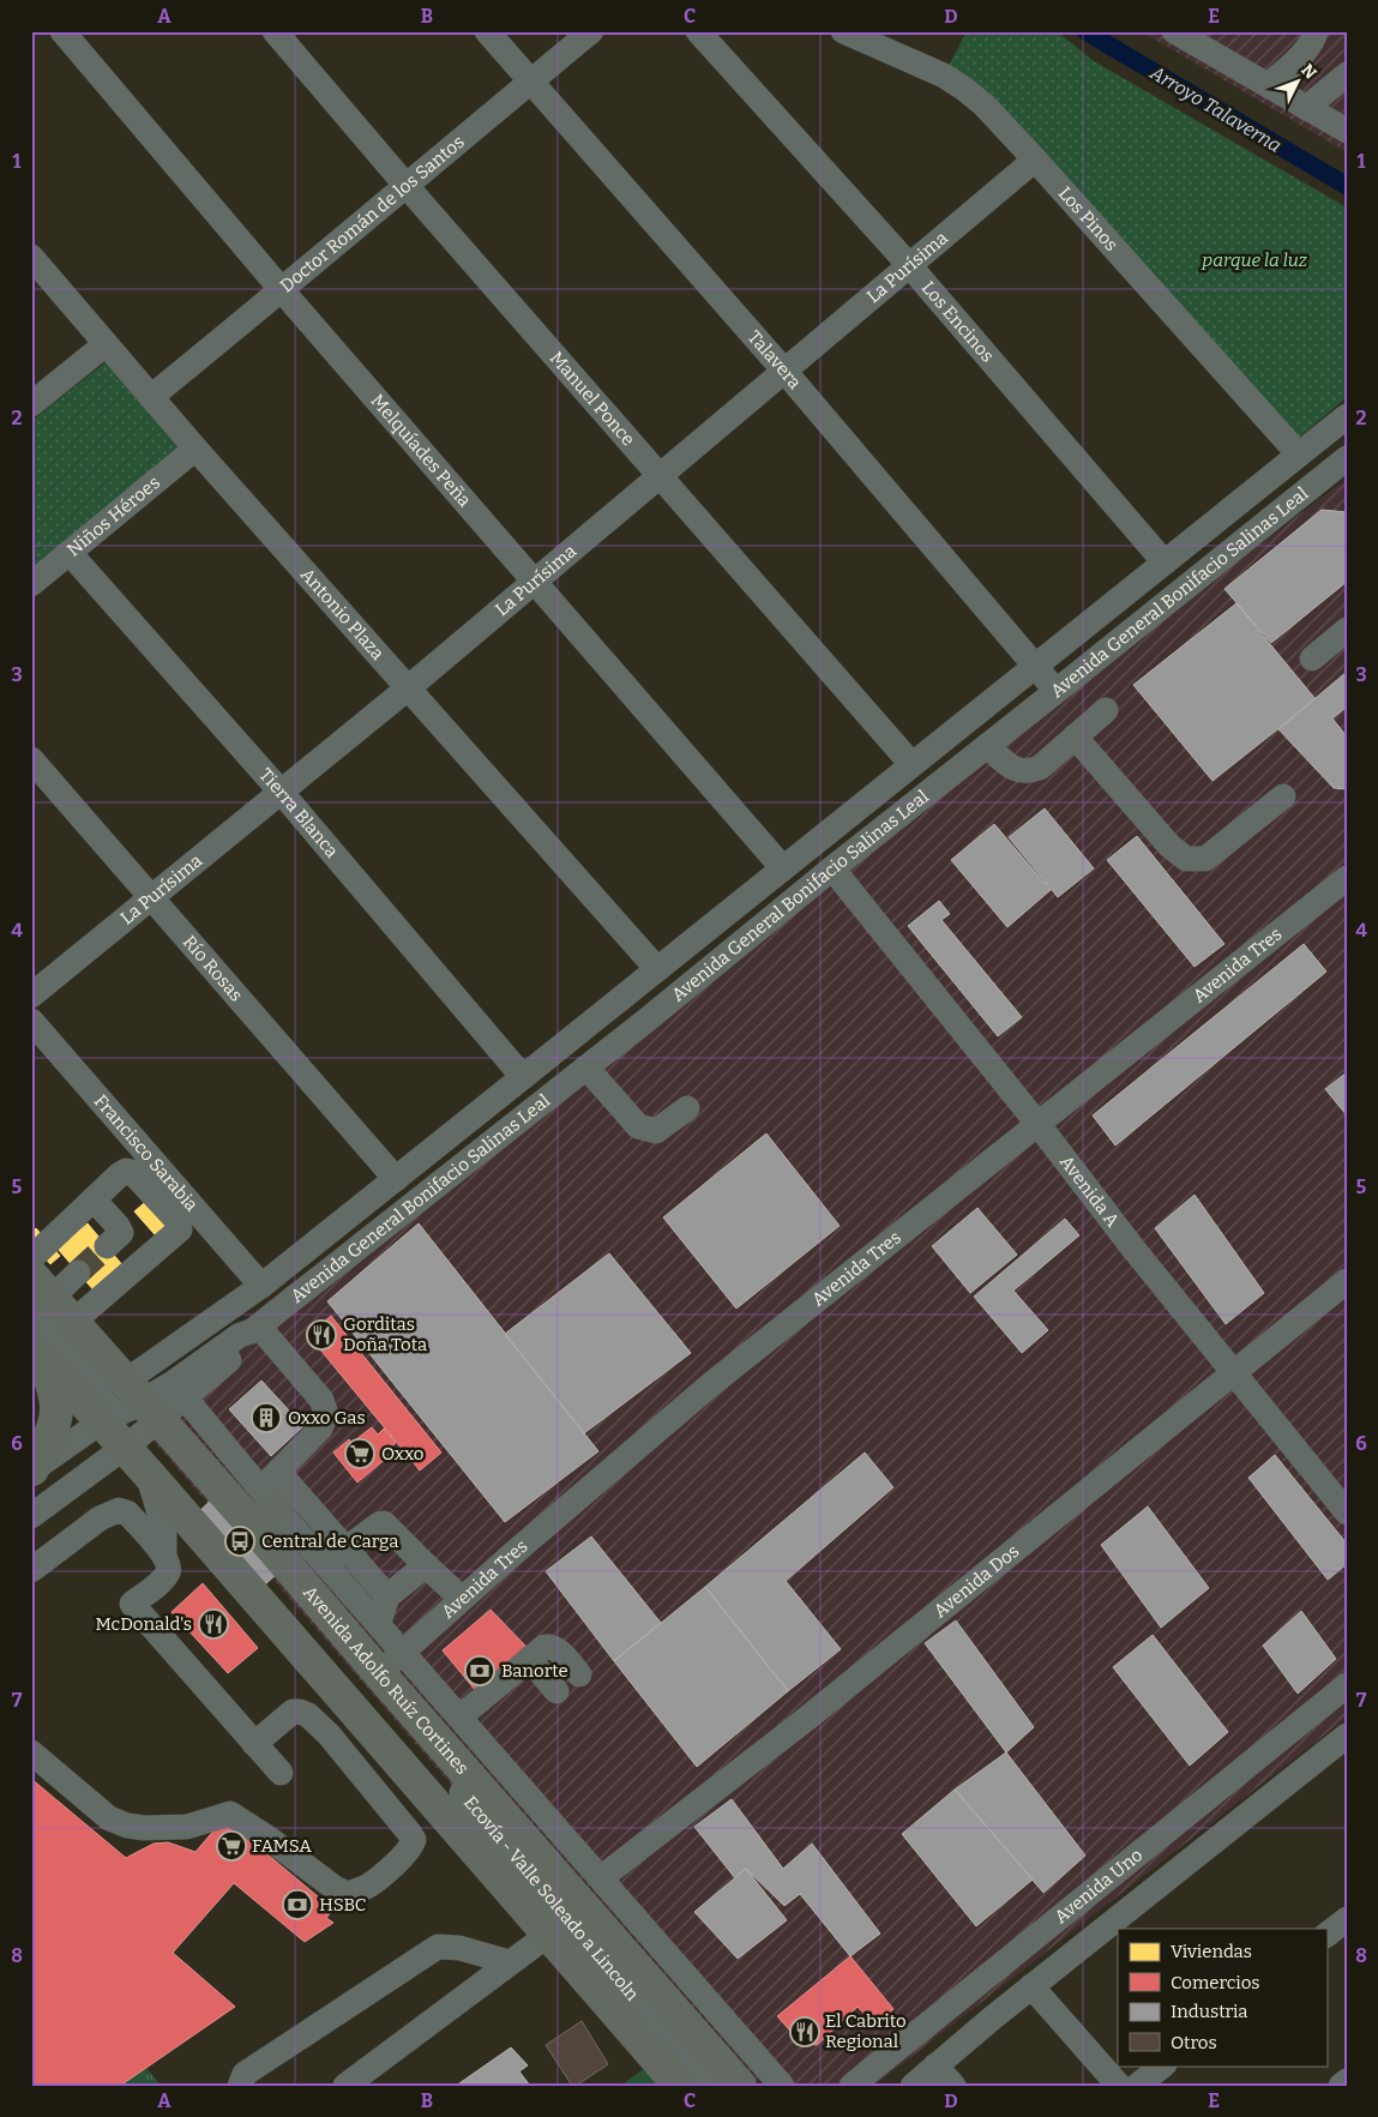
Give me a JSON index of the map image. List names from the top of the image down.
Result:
{
  "streets": {
    "main road": ["Avenida Adolfo Ruíz Cortines"],
    "street": [
      "Doctor Román de los Santos",
      "Los Pinos",
      "La Purísima",
      "Los Encinos",
      "Talavera",
      "Manuel Ponce",
      "Melquíades Peña",
      "Niños Héroes",
      "Avenida General Bonifacio Salinas Leal",
      "Antonio Plaza",
      "Tierra Blanca",
      "Avenida Tres",
      "Río Rosas",
      "Francisco Sarabia",
      "Avenida A",
      "Avenida Dos",
      "Avenida Uno",
      "Ecovía - Valle Soleado a Lincoln"
    ]
  },
  "crossings": [
    ["Doctor Román de los Santos", "Talavera"],
    ["Doctor Román de los Santos", "Manuel Ponce"],
    ["Doctor Román de los Santos", "Melquíades Peña"],
    ["Doctor Román de los Santos", "Antonio Plaza"],
    ["Los Pinos", "La Purísima"],
    ["La Purísima", "Los Encinos"],
    ["La Purísima", "Talavera"],
    ["La Purísima", "Manuel Ponce"],
    ["La Purísima", "Melquíades Peña"],
    ["La Purísima", "Antonio Plaza"],
    ["La Purísima", "Tierra Blanca"],
    ["La Purísima", "Río Rosas"],
    ["Talavera", "Avenida General Bonifacio Salinas Leal"],
    ["Niños Héroes", "Antonio Plaza"],
    ["Niños Héroes", "Tierra Blanca"],
    ["Avenida General Bonifacio Salinas Leal", "Avenida A"],
    ["Avenida General Bonifacio Salinas Leal", "Avenida Adolfo Ruíz Cortines"],
    ["Avenida Tres", "Avenida A"],
    ["Avenida Tres", "Avenida Adolfo Ruíz Cortines"],
    ["Avenida A", "Avenida Dos"]
  ],
  "water": ["Arroyo Talaverna"],
  "parks": ["parque la luz"],
  "places": {
    "restaurant": ["Gorditas Doña Tota", "McDonald's", "El Cabrito Regional"],
    "building": ["Oxxo Gas"],
    "supermarket": ["Oxxo", "FAMSA"],
    "bus stop": ["Central de Carga"],
    "bank": ["Banorte", "HSBC"]
  },
  "legend": [
    "Viviendas",
    "Comercios",
    "Industria",
    "Otros"
  ],
  "north": "top right",
  "grid": {
    "columns": [
      "A",
      "B",
      "C",
      "D",
      "E"
    ],
    "rows": [
      "1",
      "2",
      "3",
      "4",
      "5",
      "6",
      "7",
      "8"
    ]
  }
}
